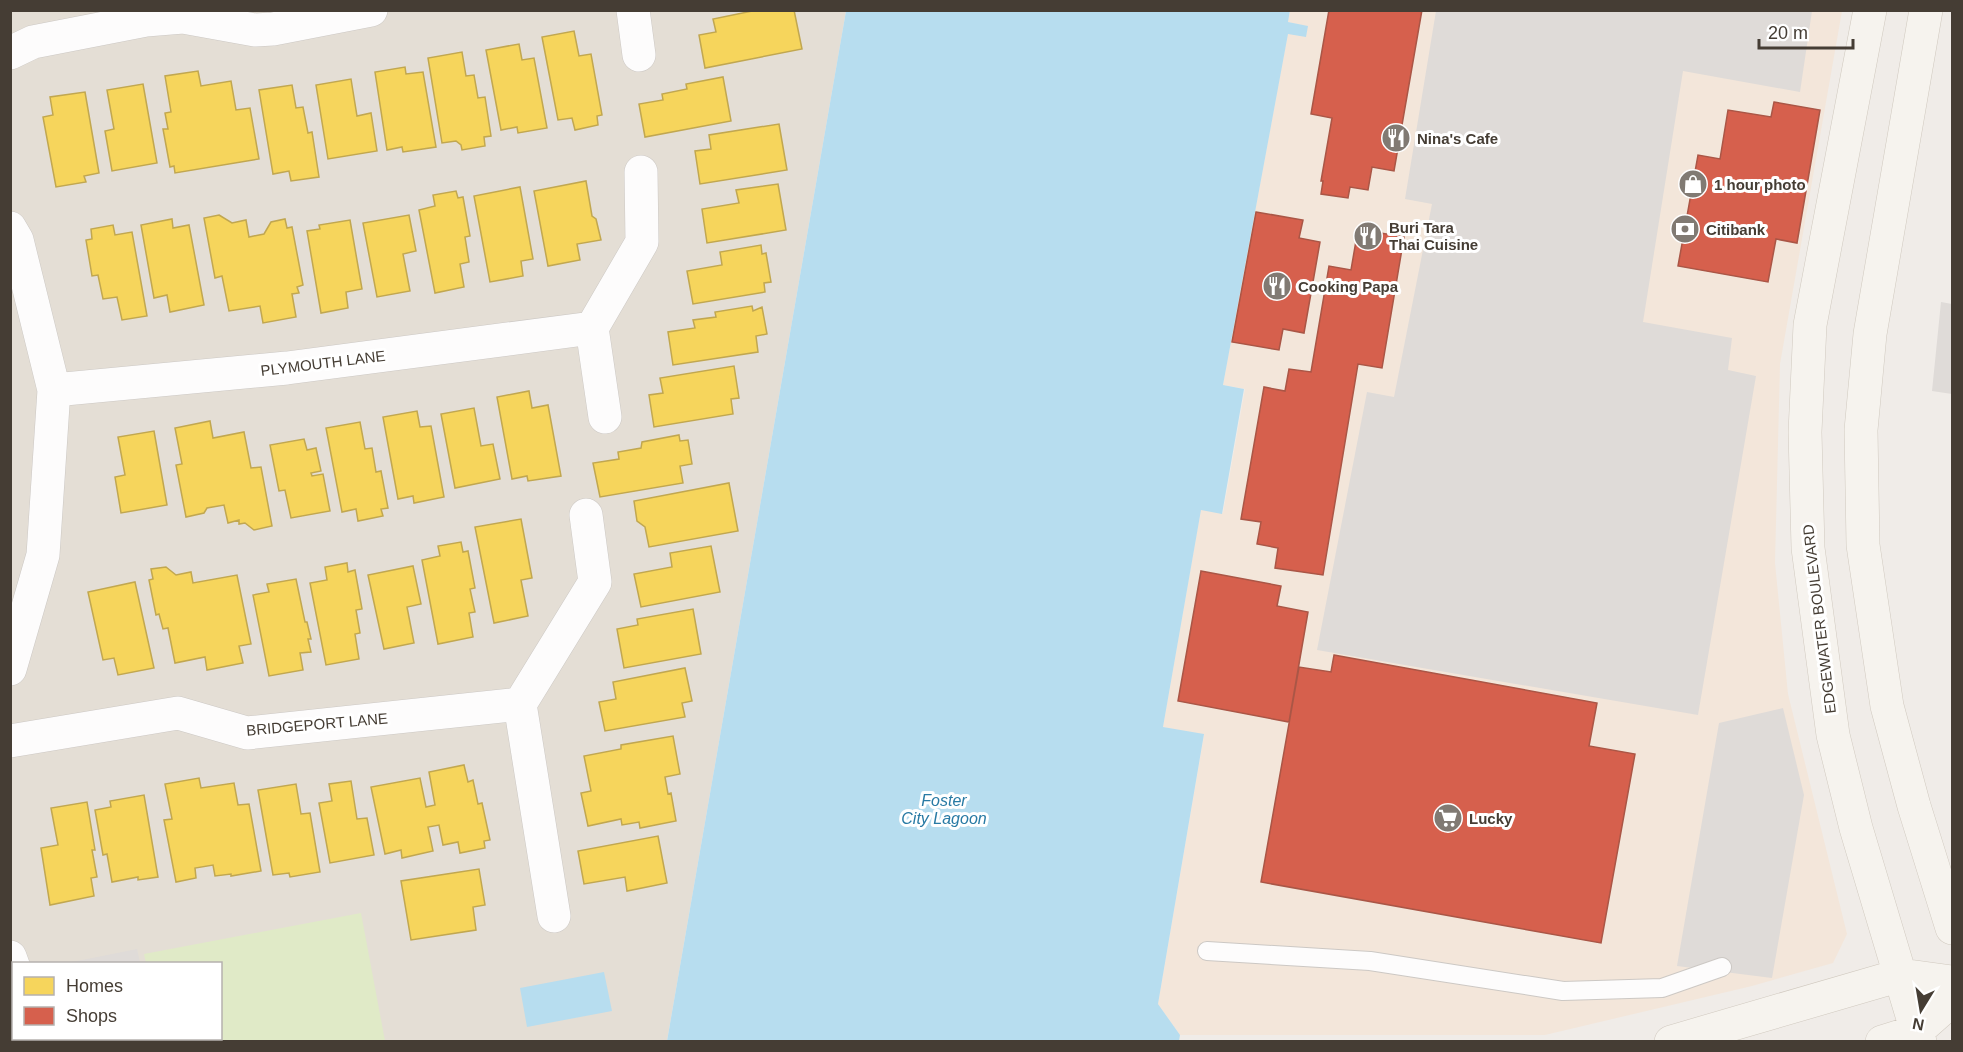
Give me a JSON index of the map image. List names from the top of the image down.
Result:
{
  "streets": {
    "street": ["PLYMOUTH LANE", "EDGEWATER BOULEVARD", "BRIDGEPORT LANE"]
  },
  "water": ["Foster City Lagoon"],
  "places": {
    "restaurant": ["Nina's Cafe", "Buri Tara Thai Cuisine", "Cooking Papa"],
    "shop": ["1 hour photo"],
    "bank": ["Citibank"],
    "supermarket": ["Lucky"]
  },
  "legend": ["Homes", "Shops"],
  "scale_bar": "20 m",
  "north": "bottom"
}
